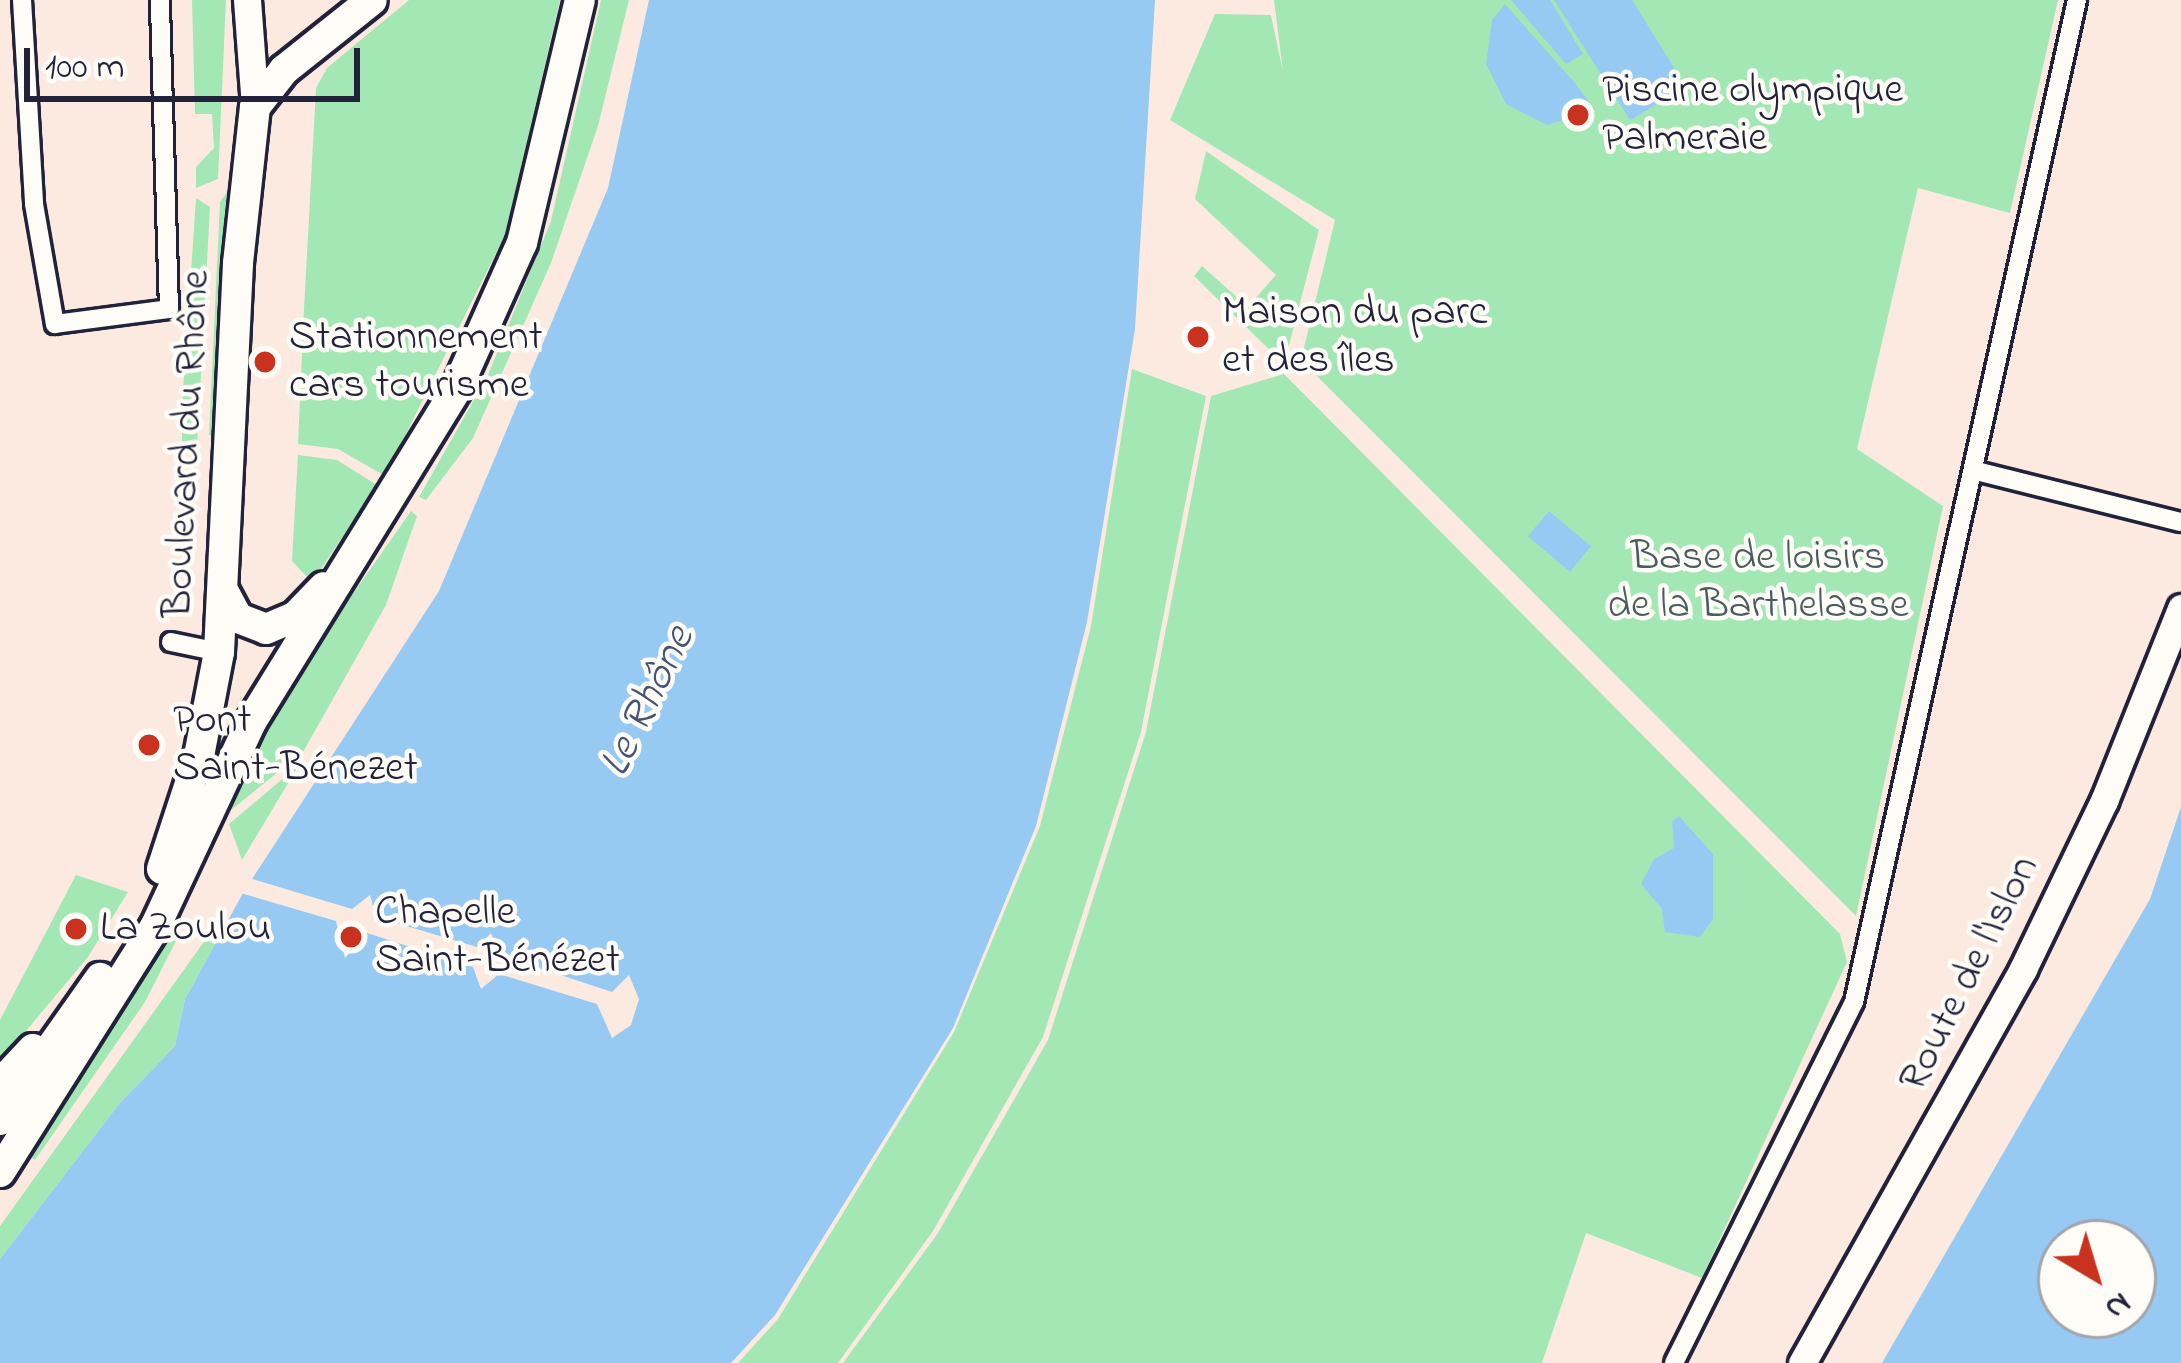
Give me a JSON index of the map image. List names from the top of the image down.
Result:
{
  "streets": {
    "main road": ["Boulevard du Rhône"],
    "street": ["Route de l'Islon"]
  },
  "water": ["Le Rhône"],
  "parks": ["Base de loisirs de la Barthelasse"],
  "places": [
    "Piscine olympique Palmeraie",
    "Maison du parc et des îles",
    "Stationnement cars tourisme",
    "Pont Saint-Bénezet",
    "La Zoulou",
    "Chapelle Saint-Bénézet"
  ],
  "scale_bar": "100 m",
  "north": "bottom right"
}
